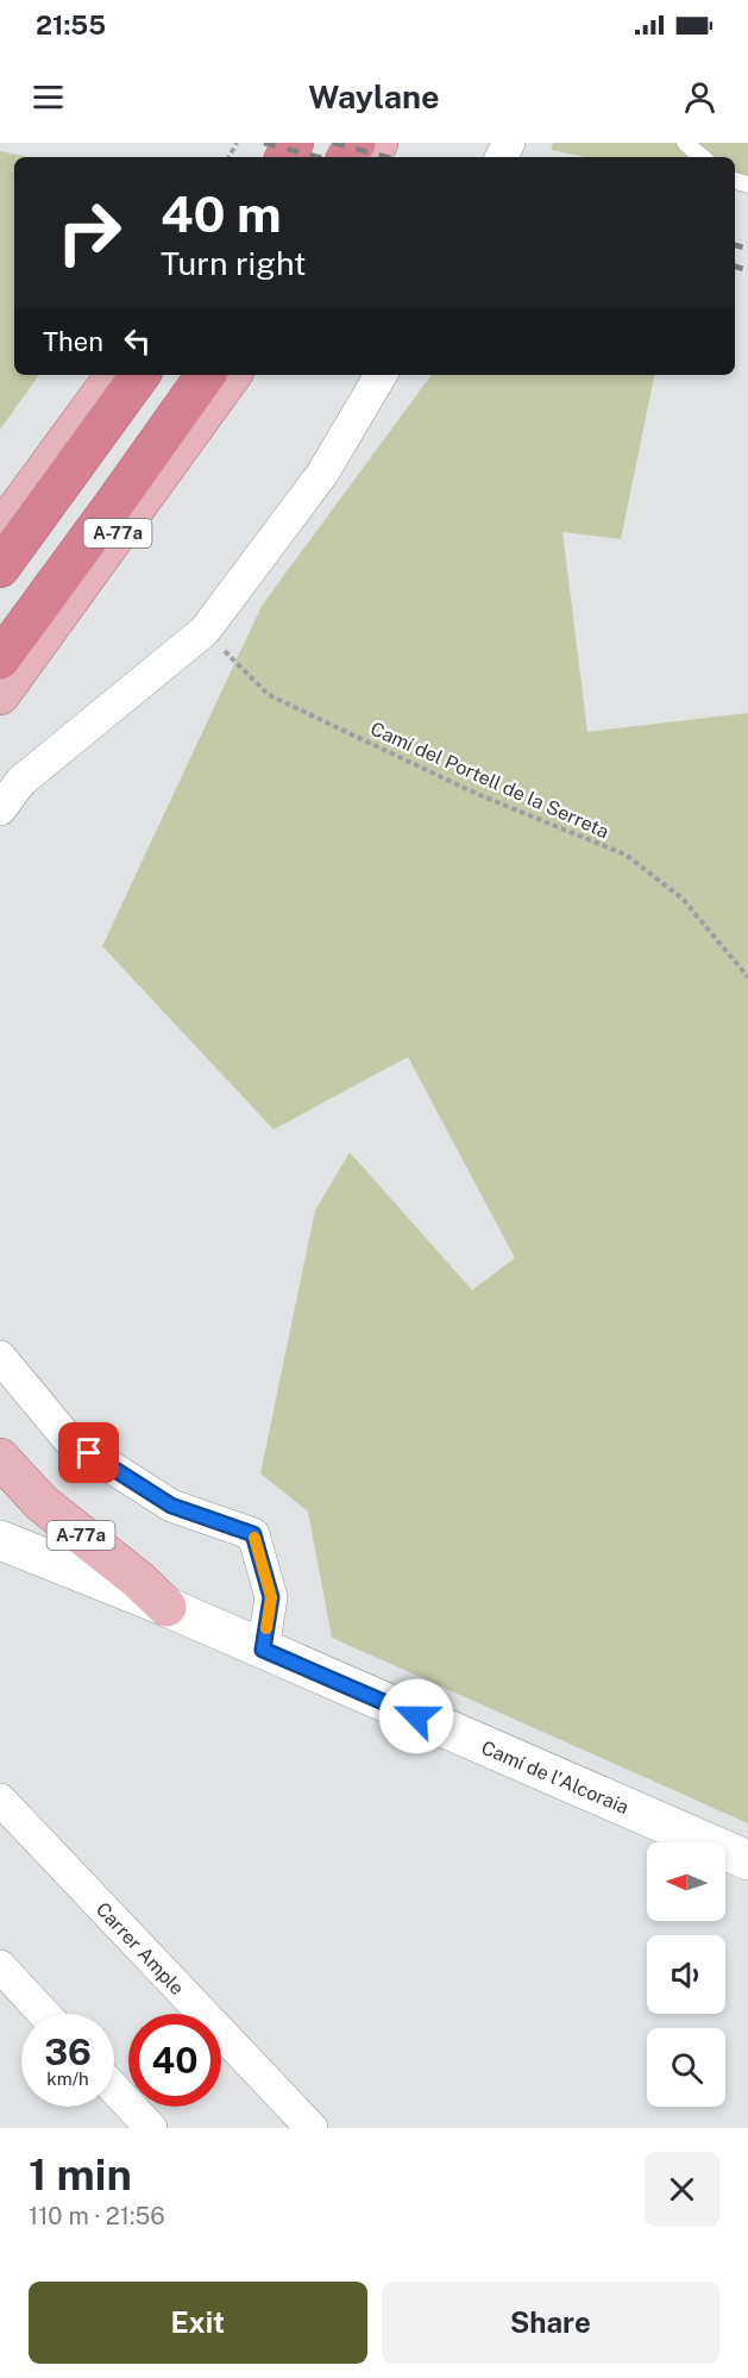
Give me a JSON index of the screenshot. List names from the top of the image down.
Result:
{
  "streets": {
    "highway": ["A-77a"],
    "street": ["Camí de l'Alcoraia", "Carrer Ample"],
    "path": ["Camí del Portell de la Serreta"]
  },
  "crossings": [
    ["A-77a", "Camí de l'Alcoraia"]
  ],
  "north": "left",
  "page": {
    "status": "21:55",
    "header": "Waylane",
    "turn": ["40 m", "Turn right"],
    "then": "Then",
    "speed": "36 km/h",
    "limit": "40",
    "heading": ["1 min", "110 m · 21:56"],
    "buttons": ["Exit", "Share"]
  }
}
